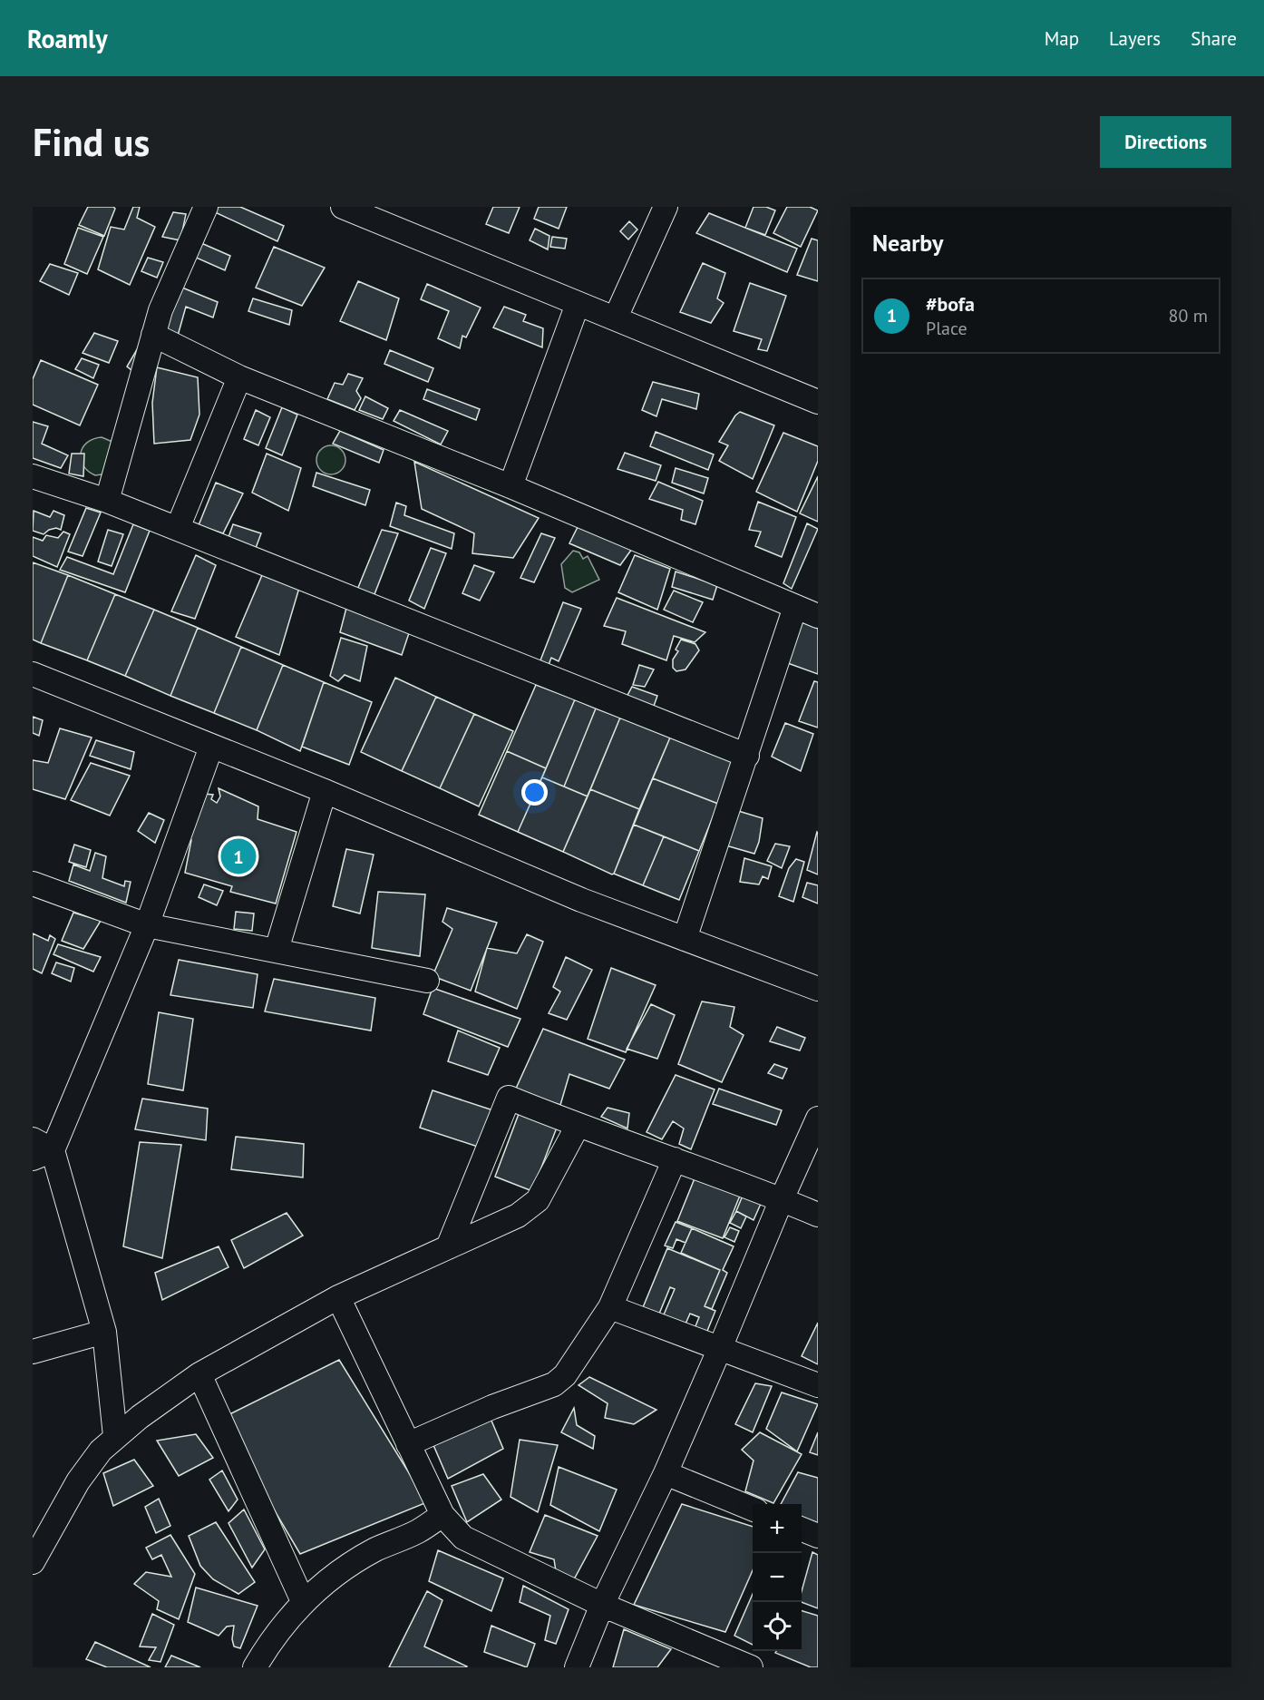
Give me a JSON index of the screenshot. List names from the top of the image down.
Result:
{
  "page": {
    "header": "Roamly",
    "nav": ["Map", "Layers", "Share"],
    "buttons": "Directions",
    "title": "Find us",
    "heading": "Nearby",
    "list": [
      {
        "mark": "1",
        "name": "#bofa",
        "note": "Place",
        "value": "80 m"
      }
    ],
    "pins": "1",
    "map_buttons": ["+", "−"]
  }
}
